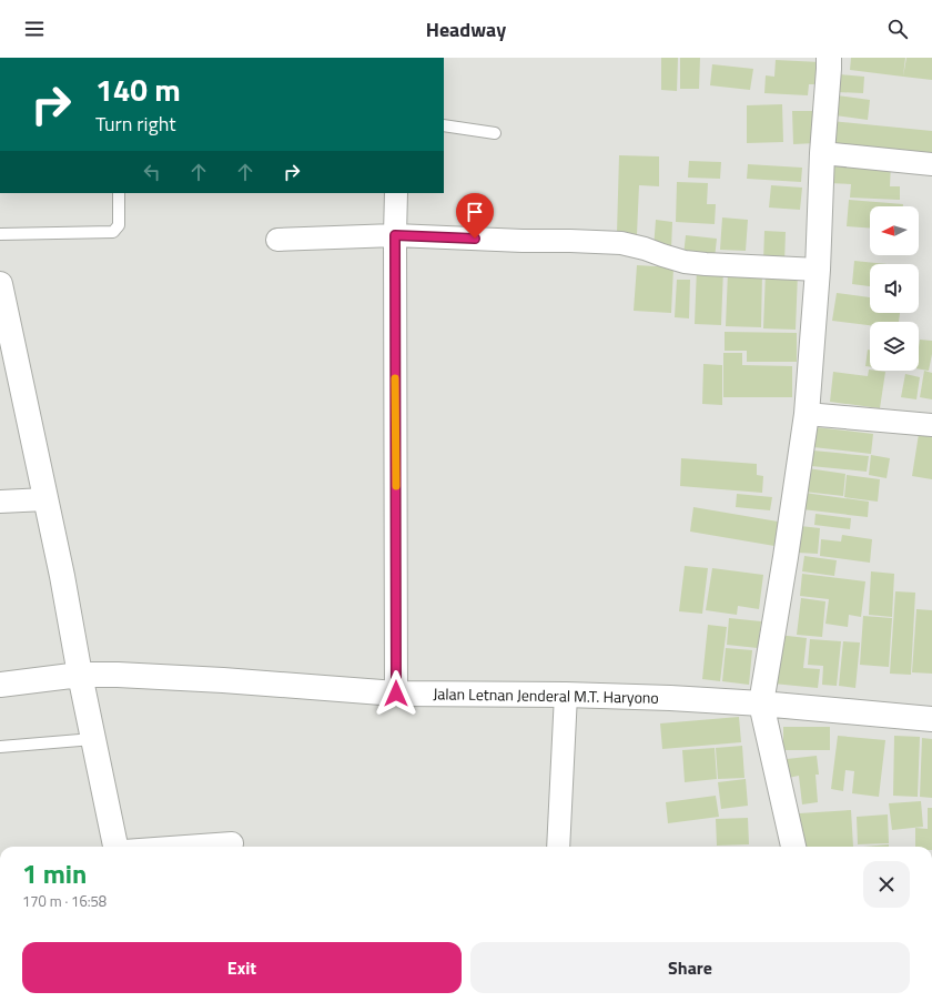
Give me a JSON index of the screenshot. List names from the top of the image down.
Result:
{
  "streets": {
    "street": ["Jalan Letnan Jenderal M.T. Haryono"]
  },
  "north": "left",
  "page": {
    "header": "Headway",
    "turn": ["140 m", "Turn right"],
    "heading": ["1 min", "170 m · 16:58"],
    "buttons": ["Exit", "Share"]
  }
}
